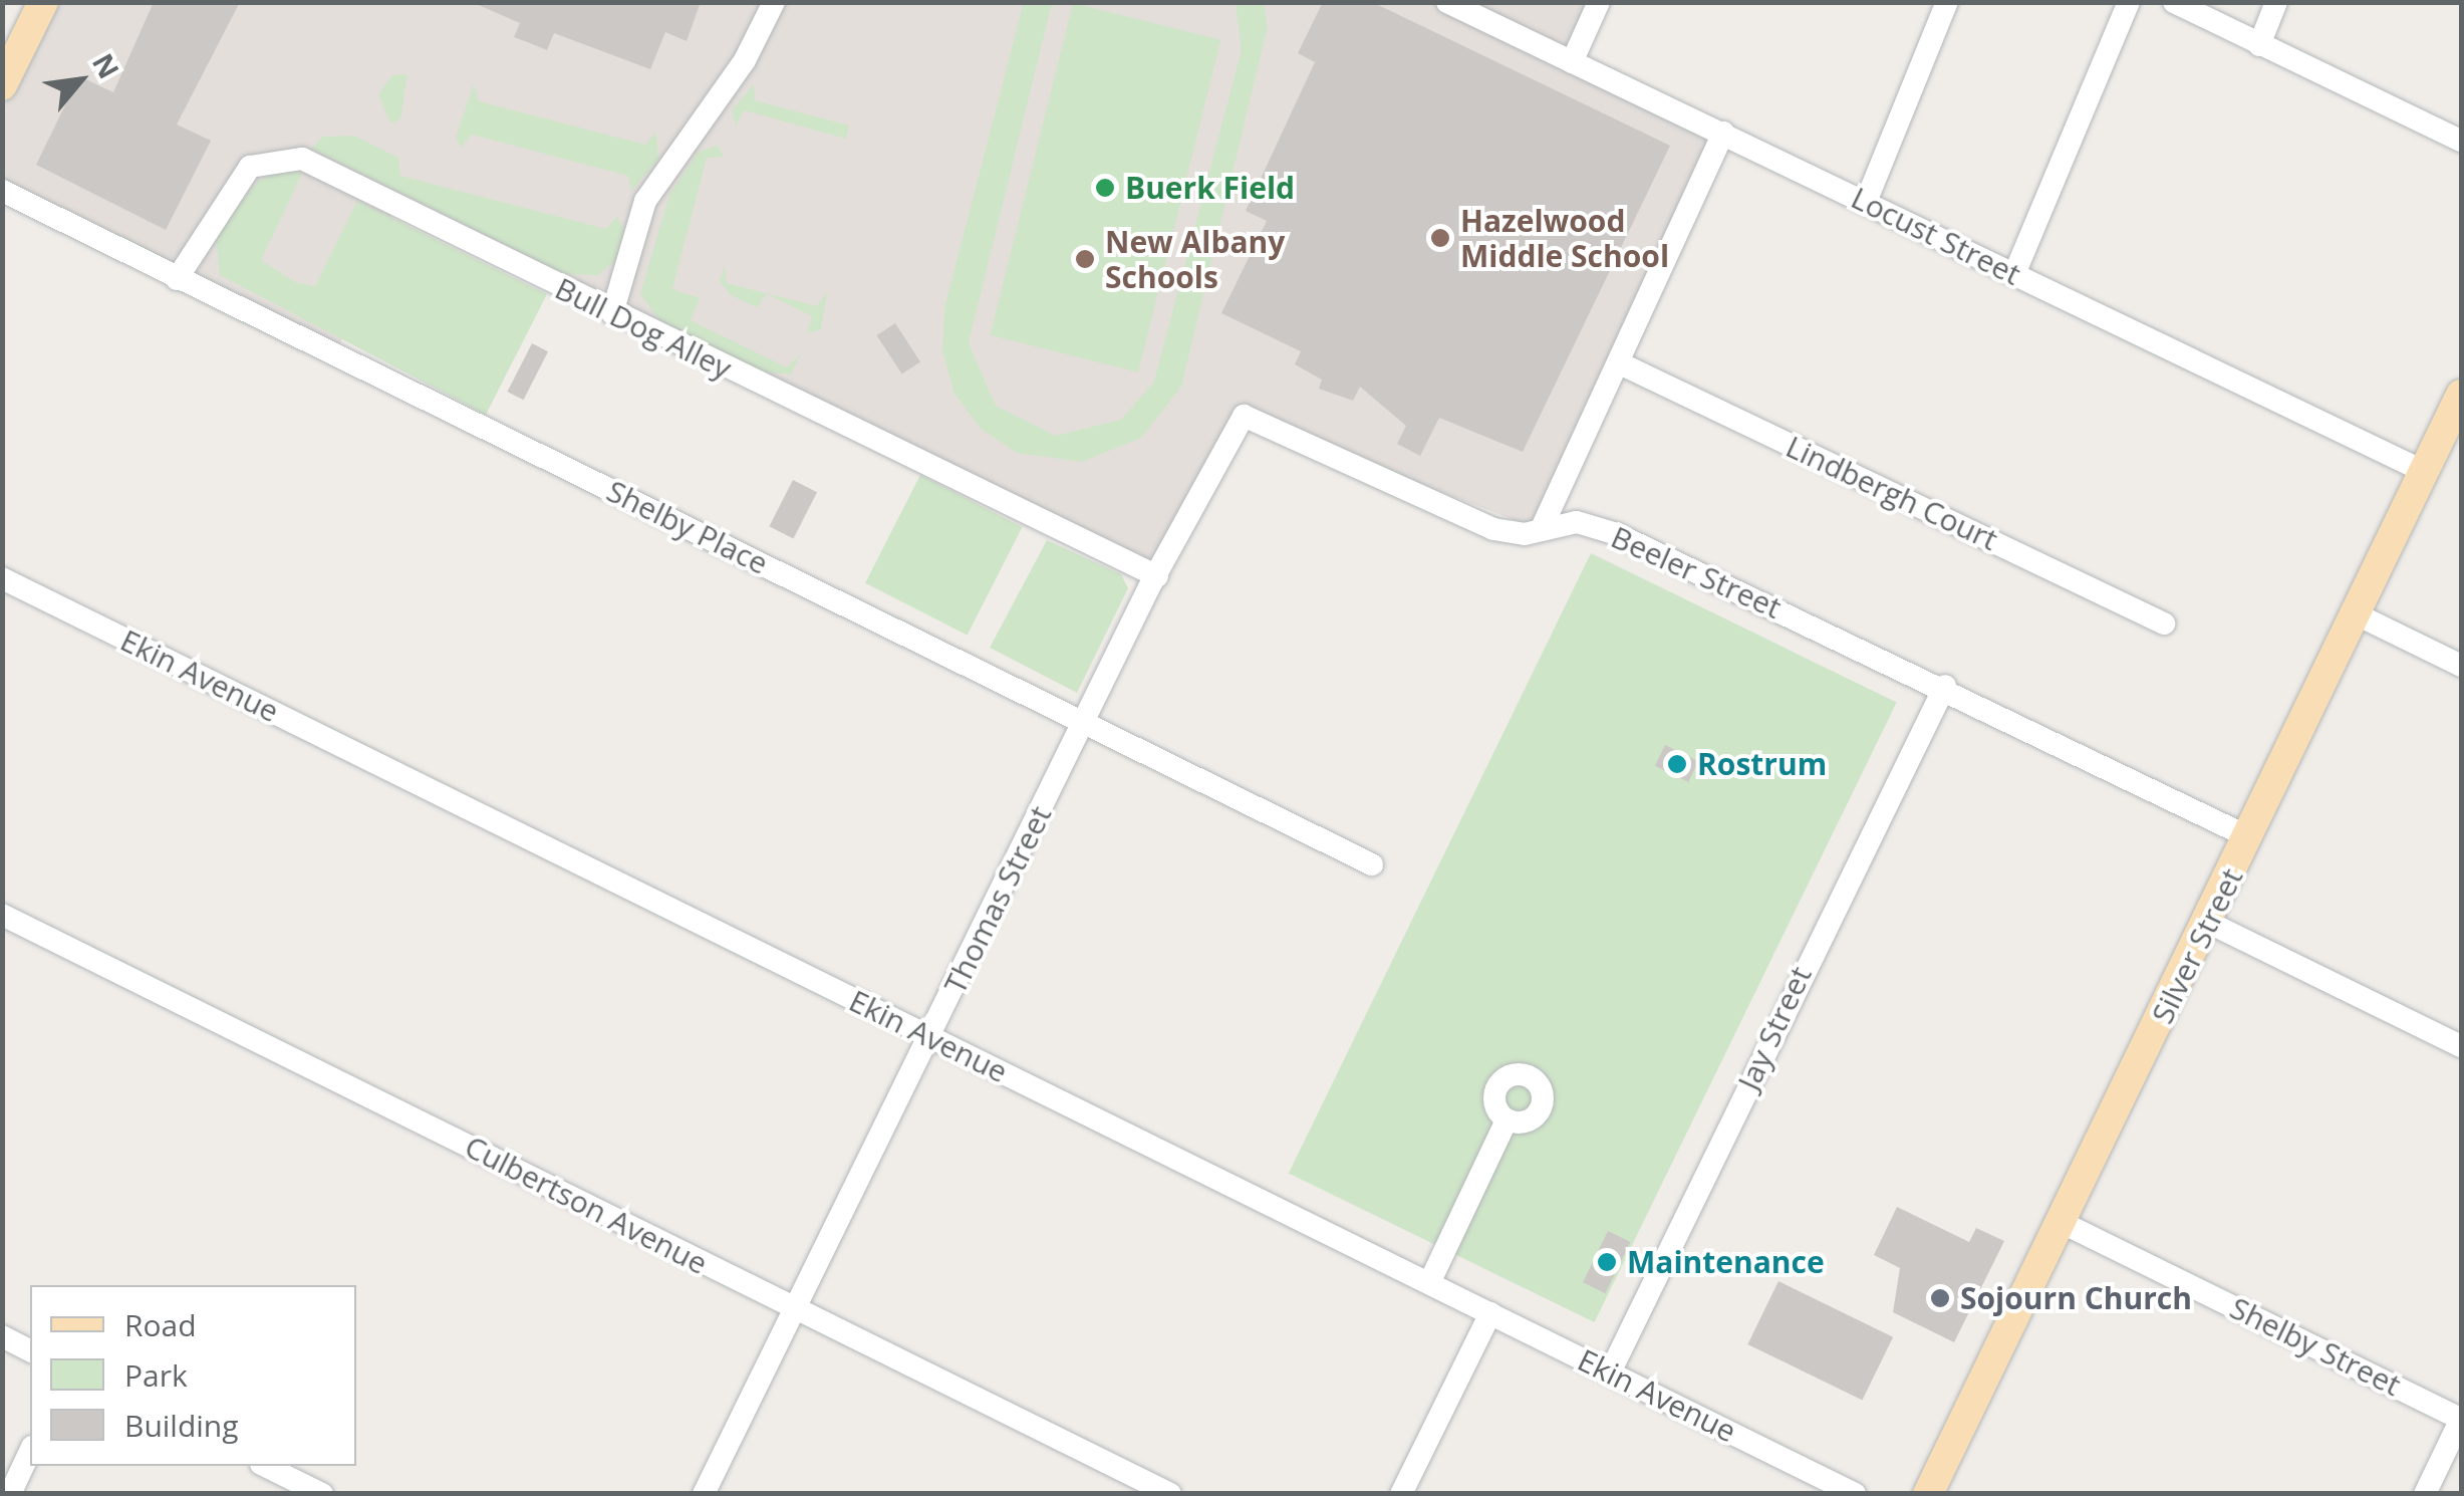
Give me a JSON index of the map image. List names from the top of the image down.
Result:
{
  "streets": {
    "main road": ["Silver Street"],
    "street": [
      "Locust Street",
      "Bull Dog Alley",
      "Lindbergh Court",
      "Shelby Place",
      "Beeler Street",
      "Ekin Avenue",
      "Thomas Street",
      "Jay Street",
      "Culbertson Avenue",
      "Shelby Street"
    ]
  },
  "crossings": [
    ["Locust Street", "Silver Street"],
    ["Bull Dog Alley", "Shelby Place"],
    ["Bull Dog Alley", "Beeler Street"],
    ["Bull Dog Alley", "Thomas Street"],
    ["Shelby Place", "Thomas Street"],
    ["Beeler Street", "Thomas Street"],
    ["Beeler Street", "Silver Street"],
    ["Beeler Street", "Jay Street"],
    ["Ekin Avenue", "Thomas Street"],
    ["Ekin Avenue", "Jay Street"],
    ["Thomas Street", "Culbertson Avenue"],
    ["Silver Street", "Shelby Street"]
  ],
  "places": [
    "Buerk Field",
    "Hazelwood Middle School",
    "New Albany Schools",
    "Rostrum",
    "Maintenance",
    "Sojourn Church"
  ],
  "legend": ["Road", "Park", "Building"],
  "north": "top right"
}
